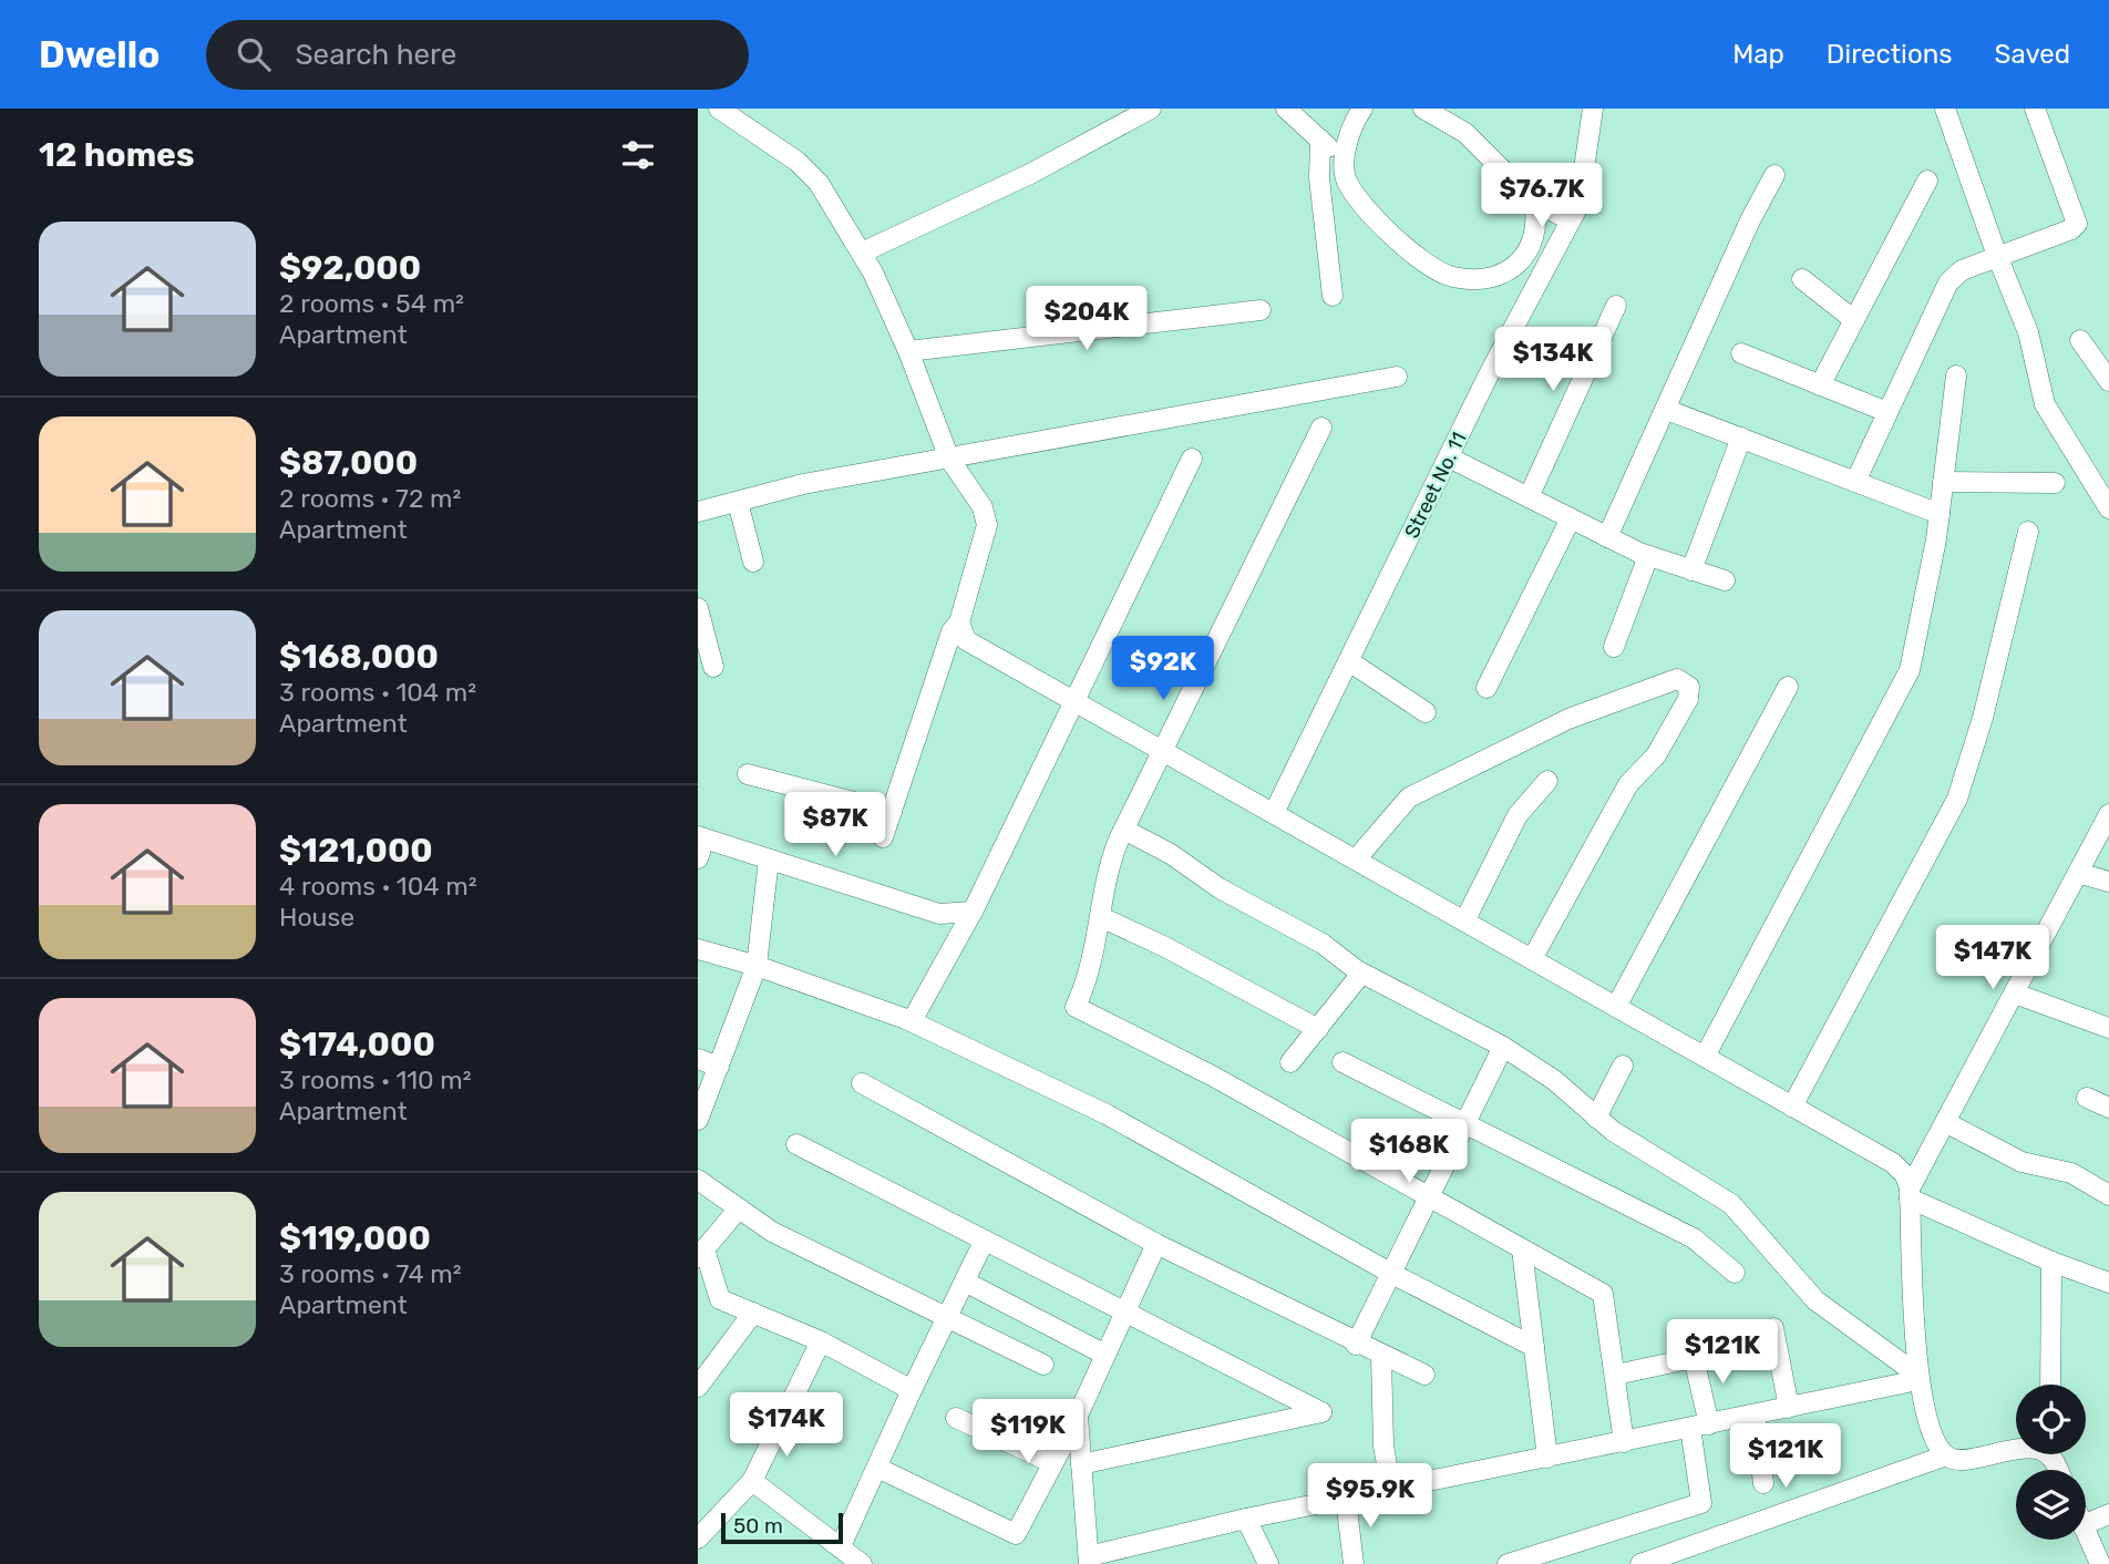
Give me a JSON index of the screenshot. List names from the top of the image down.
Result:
{
  "streets": {
    "street": ["Street No. 11"]
  },
  "scale_bar": "50 m",
  "page": {
    "header": "Dwello",
    "search": "Search here",
    "nav": ["Map", "Directions", "Saved"],
    "heading": "12 homes",
    "price": [
      "$76.7K",
      "$204K",
      "$134K",
      "$92K",
      "$87K",
      "$147K",
      "$168K",
      "$121K",
      "$174K",
      "$119K",
      "$121K",
      "$95.9K"
    ],
    "list": [
      {
        "name": "$92,000",
        "note": "2 rooms · 54 m² · Apartment"
      },
      {
        "name": "$87,000",
        "note": "2 rooms · 72 m² · Apartment"
      },
      {
        "name": "$168,000",
        "note": "3 rooms · 104 m² · Apartment"
      },
      {
        "name": "$121,000",
        "note": "4 rooms · 104 m² · House"
      },
      {
        "name": "$174,000",
        "note": "3 rooms · 110 m² · Apartment"
      },
      {
        "name": "$119,000",
        "note": "3 rooms · 74 m² · Apartment"
      }
    ],
    "scale": "50 m"
  }
}
